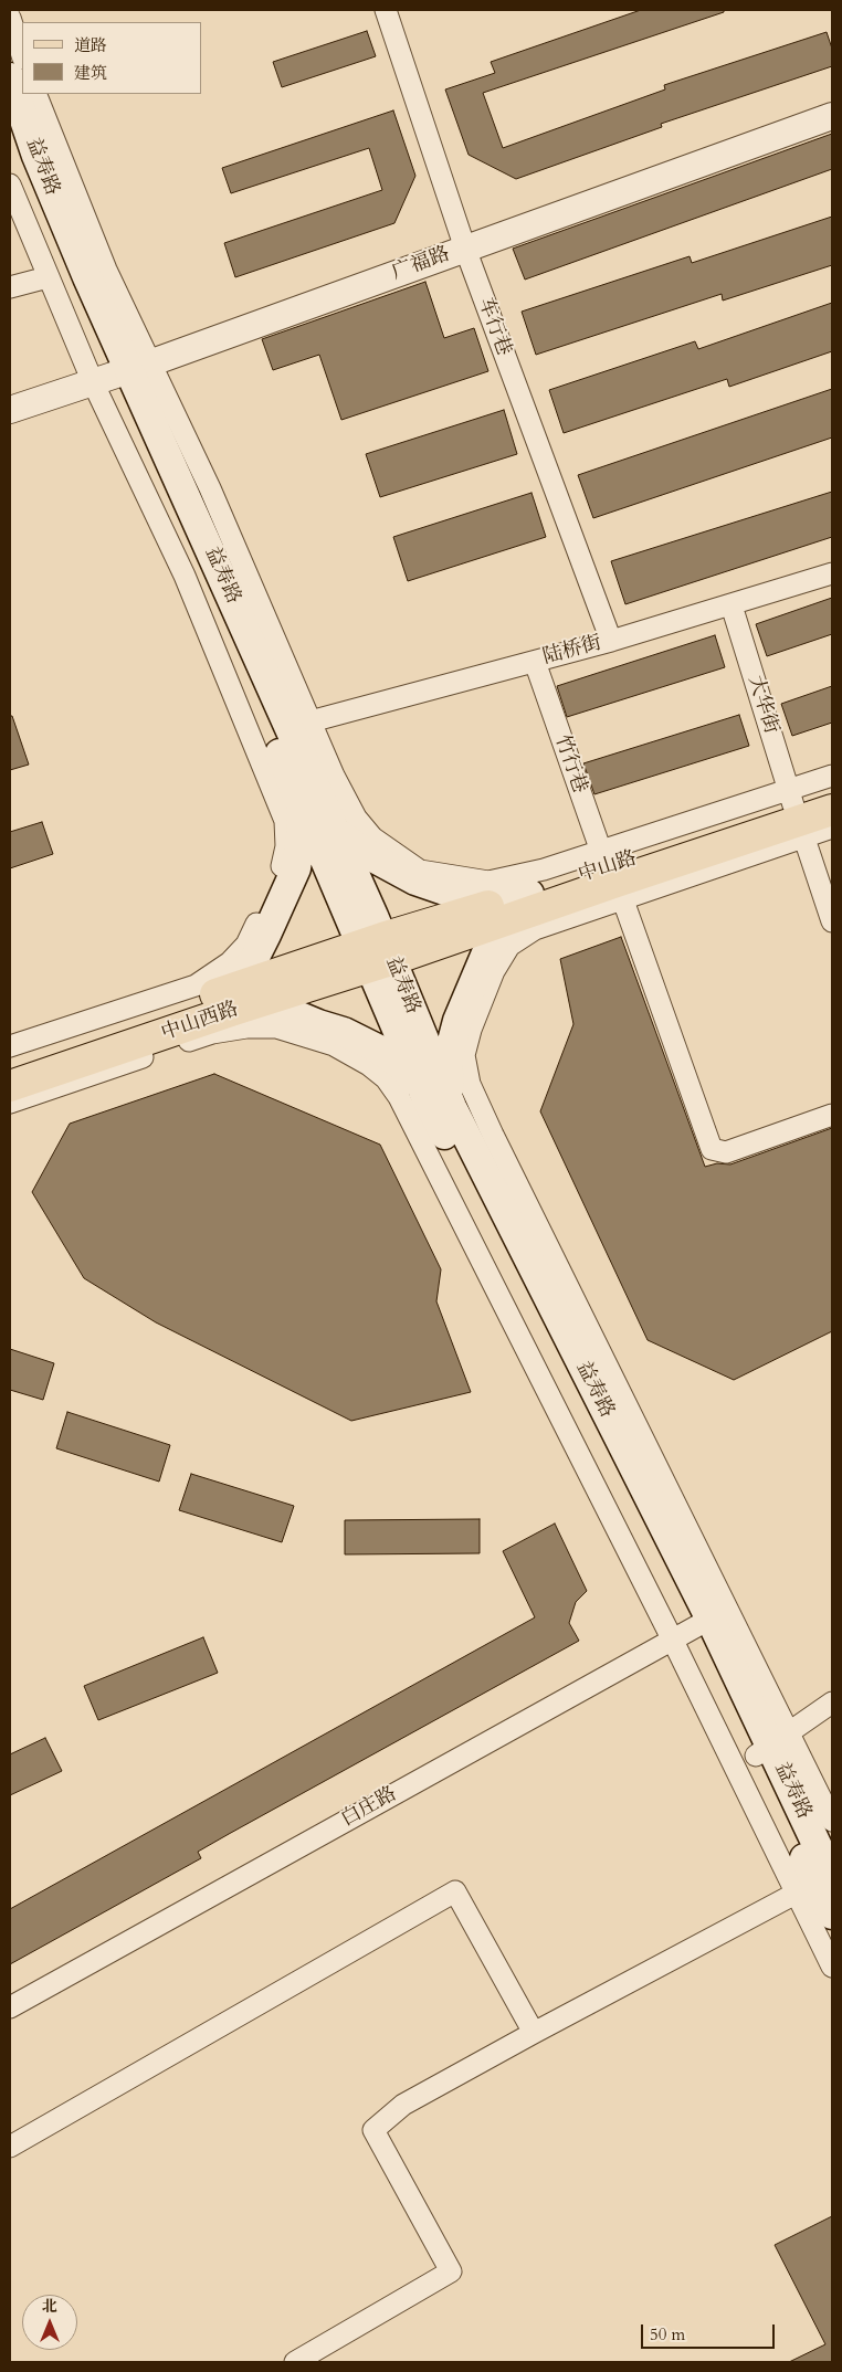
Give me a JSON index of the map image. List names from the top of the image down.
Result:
{
  "streets": {
    "main road": ["益寿路", "中山路", "中山西路"],
    "street": [
      "广福路",
      "车行巷",
      "陆桥街",
      "大华街",
      "竹行巷",
      "白庄路"
    ]
  },
  "crossings": [
    ["益寿路", "广福路"],
    ["益寿路", "中山路"],
    ["益寿路", "中山西路"],
    ["益寿路", "白庄路"],
    ["广福路", "车行巷"],
    ["车行巷", "陆桥街"],
    ["陆桥街", "大华街"],
    ["陆桥街", "竹行巷"],
    ["大华街", "中山路"],
    ["竹行巷", "中山路"],
    ["中山路", "中山西路"]
  ],
  "legend": ["道路", "建筑"],
  "scale_bar": "50 m",
  "north": "top"
}
